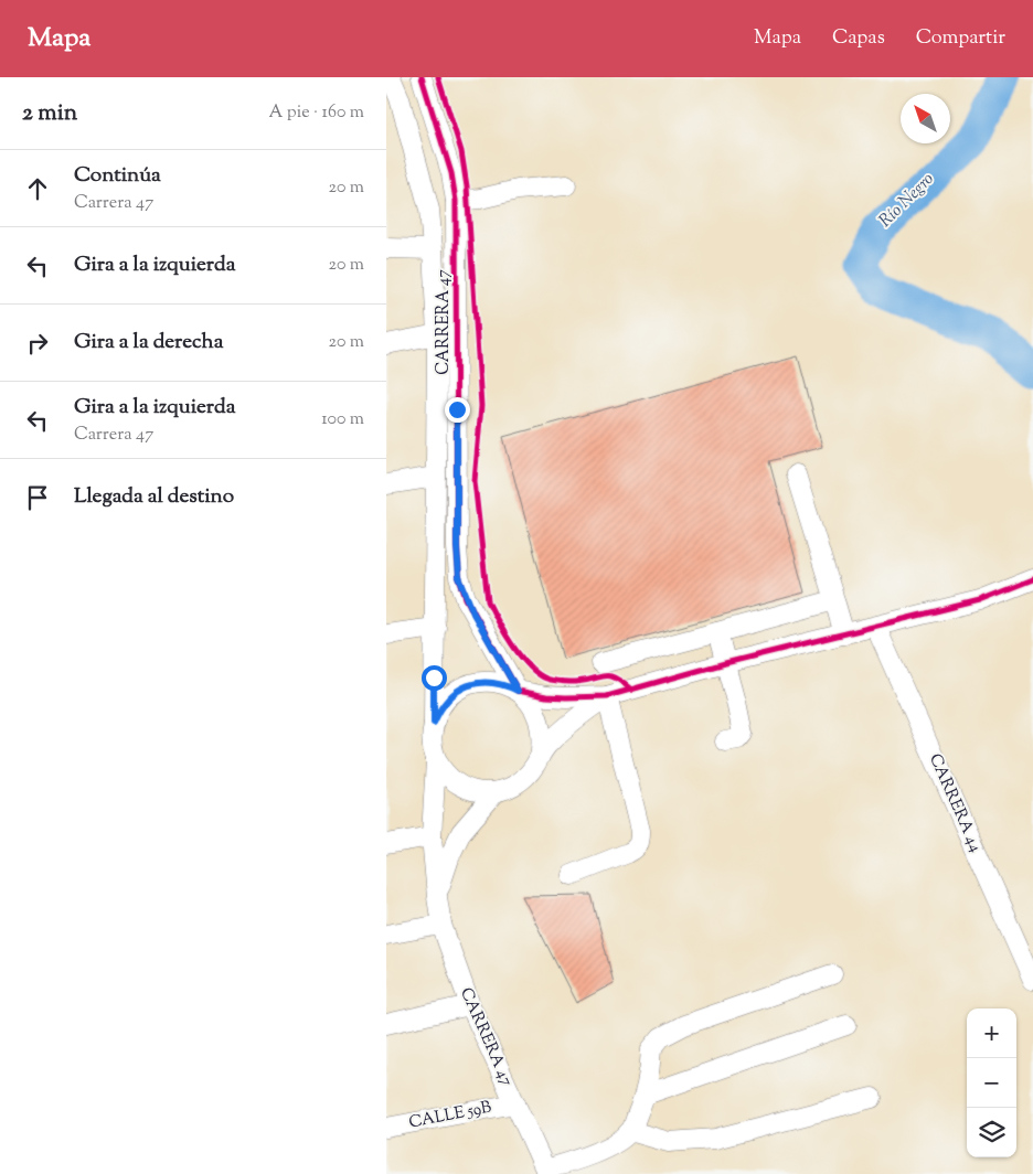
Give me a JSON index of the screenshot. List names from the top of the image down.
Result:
{
  "streets": {
    "street": ["CARRERA 47", "CARRERA 44", "CALLE 59B"]
  },
  "crossings": [
    ["CARRERA 47", "CALLE 59B"]
  ],
  "water": ["Río Negro"],
  "north": "top left",
  "page": {
    "header": "Mapa",
    "nav": ["Mapa", "Capas", "Compartir"],
    "heading": ["2 min", "A pie · 160 m"],
    "list": [
      ["Continúa", "Carrera 47", "20 m"],
      ["Gira a la izquierda", "20 m"],
      ["Gira a la derecha", "20 m"],
      ["Gira a la izquierda", "Carrera 47", "100 m"],
      "Llegada al destino"
    ],
    "map_buttons": ["+", "−"]
  }
}
